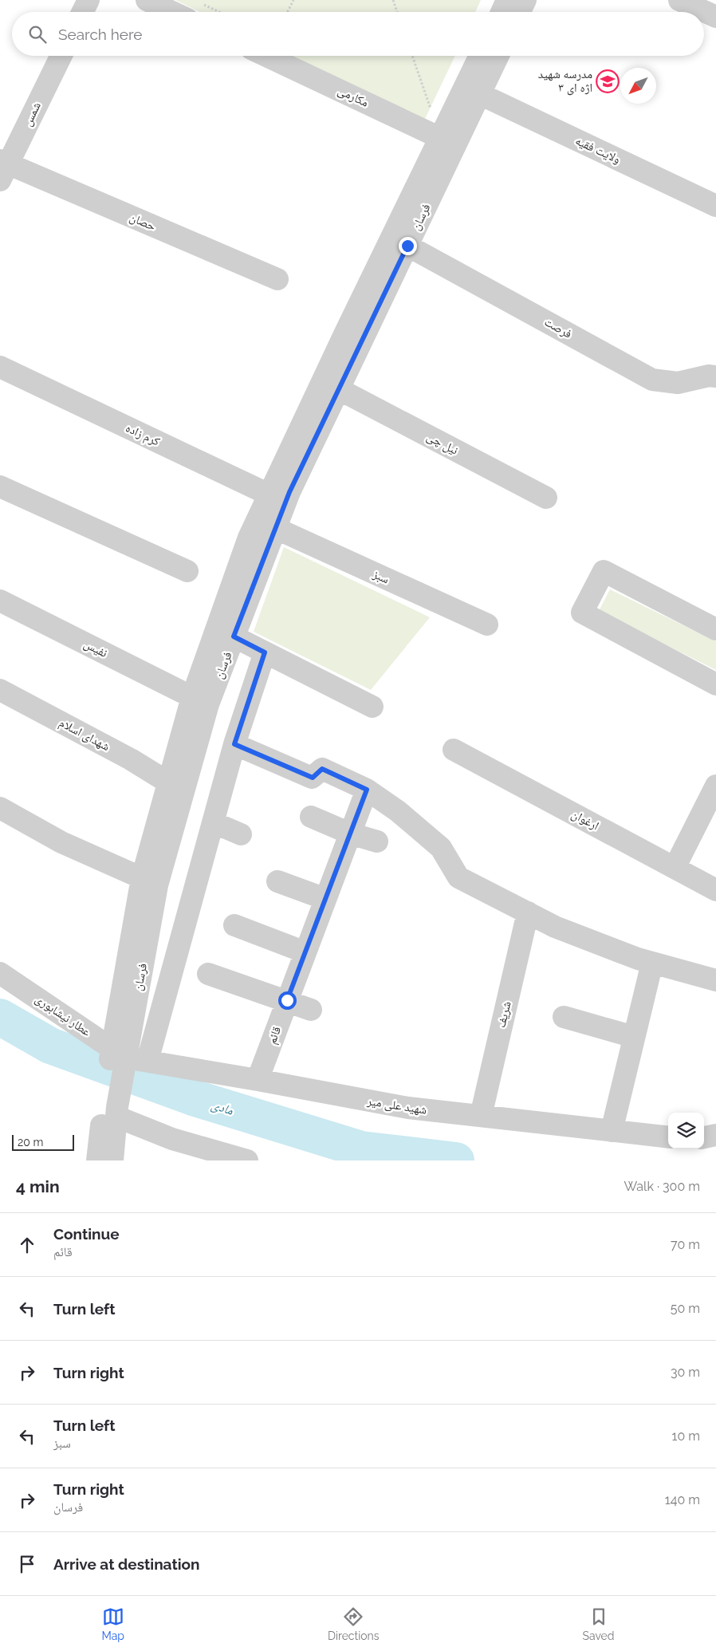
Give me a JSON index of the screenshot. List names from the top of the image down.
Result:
{
  "streets": {
    "street": [
      "مکارمی",
      "شمس",
      "ولایت فقیه",
      "فرسان",
      "حصان",
      "فرصت",
      "کرم زاده",
      "نیل چی",
      "سبز",
      "نفیس",
      "شهدای اسلام",
      "ارغوان",
      "شریف",
      "عطار نیشابوری",
      "قائم",
      "شهید علی میر"
    ]
  },
  "crossings": [
    ["مکارمی", "فرسان"],
    ["شمس", "حصان"],
    ["ولایت فقیه", "فرسان"],
    ["فرسان", "فرصت"],
    ["فرسان", "کرم زاده"],
    ["فرسان", "نیل چی"],
    ["فرسان", "سبز"],
    ["فرسان", "نفیس"],
    ["فرسان", "شهدای اسلام"],
    ["فرسان", "عطار نیشابوری"],
    ["فرسان", "شهید علی میر"],
    ["شریف", "شهید علی میر"],
    ["عطار نیشابوری", "شهید علی میر"],
    ["قائم", "شهید علی میر"]
  ],
  "water": ["مادی"],
  "places": {
    "school or university": ["مدرسه شهید اژه ای ۳"]
  },
  "scale_bar": "20 m",
  "north": "bottom left",
  "page": {
    "search": "Search here",
    "scale": "20 m",
    "heading": ["4 min", "Walk · 300 m"],
    "list": [
      ["Continue", "قائم", "70 m"],
      ["Turn left", "50 m"],
      ["Turn right", "30 m"],
      ["Turn left", "سبز", "10 m"],
      ["Turn right", "فرسان", "140 m"],
      "Arrive at destination"
    ],
    "nav": ["Map", "Directions", "Saved"]
  }
}
